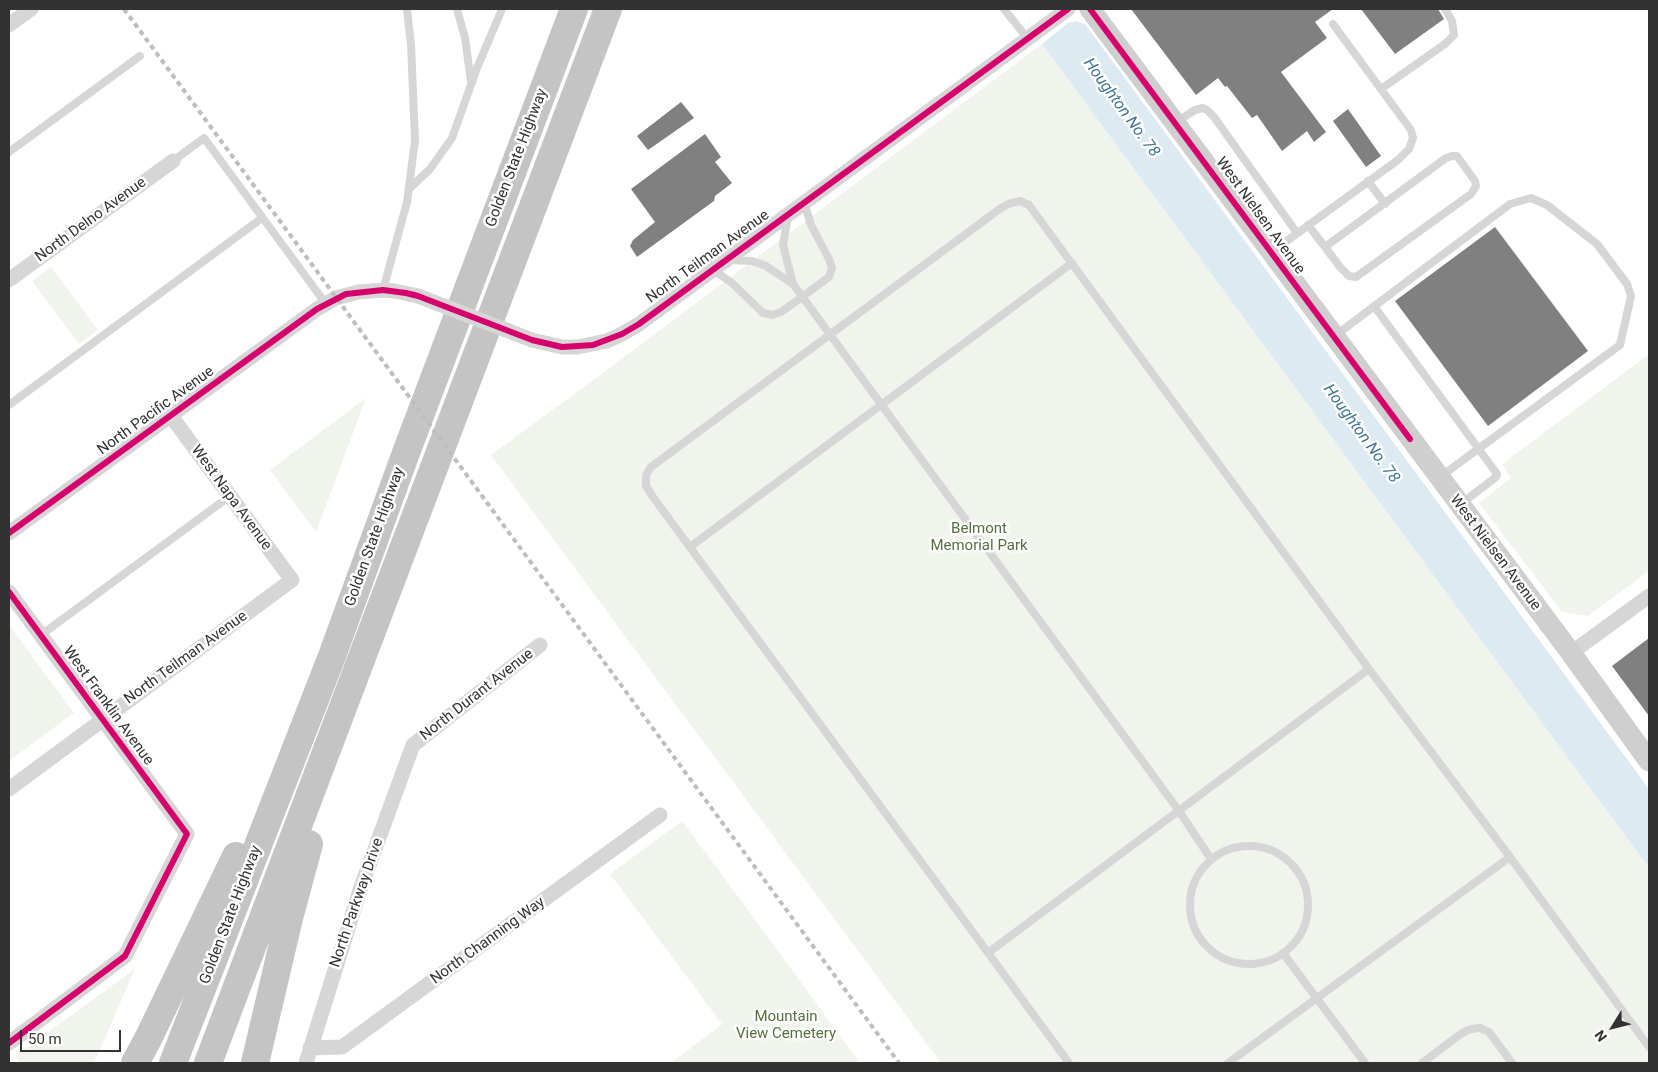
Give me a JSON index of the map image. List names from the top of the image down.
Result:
{
  "streets": {
    "highway": ["Golden State Highway"],
    "street": [
      "West Nielsen Avenue",
      "North Delno Avenue",
      "North Teilman Avenue",
      "North Pacific Avenue",
      "West Napa Avenue",
      "North Durant Avenue",
      "West Franklin Avenue",
      "North Parkway Drive",
      "North Channing Way"
    ]
  },
  "crossings": [
    ["North Teilman Avenue", "North Pacific Avenue"],
    ["North Teilman Avenue", "West Napa Avenue"],
    ["North Teilman Avenue", "West Franklin Avenue"],
    ["North Pacific Avenue", "West Napa Avenue"],
    ["North Durant Avenue", "North Parkway Drive"],
    ["North Parkway Drive", "North Channing Way"]
  ],
  "water": ["Houghton No. 78"],
  "parks": ["Belmont Memorial Park", "Mountain View Cemetery"],
  "scale_bar": "50 m",
  "north": "bottom left"
}
